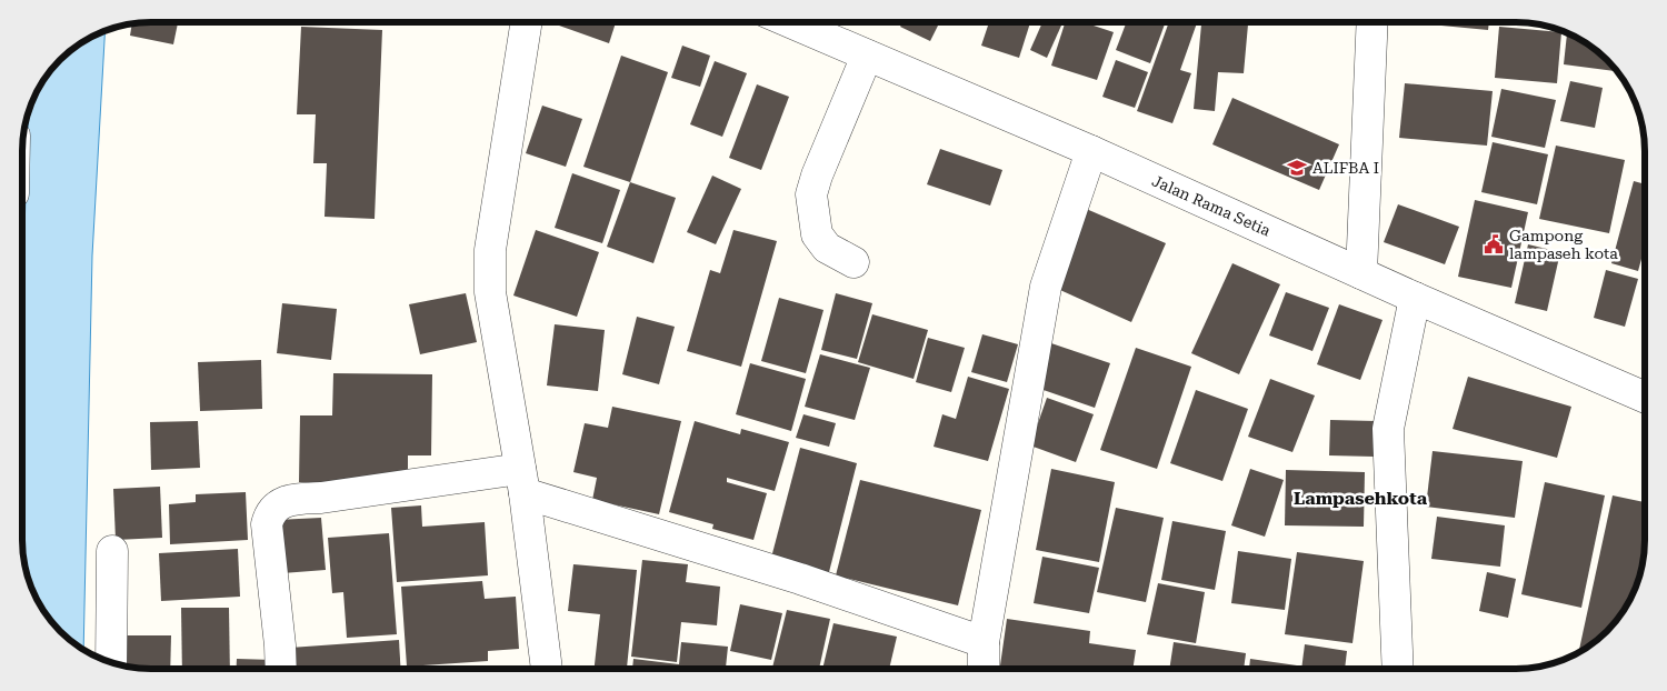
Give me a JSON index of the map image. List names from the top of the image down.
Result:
{
  "streets": {
    "street": ["Jalan Rama Setia"]
  },
  "districts": ["Lampasehkota"],
  "places": {
    "school or university": ["ALIFBA I"],
    "public building": ["Gampong lampaseh kota"]
  }
}
